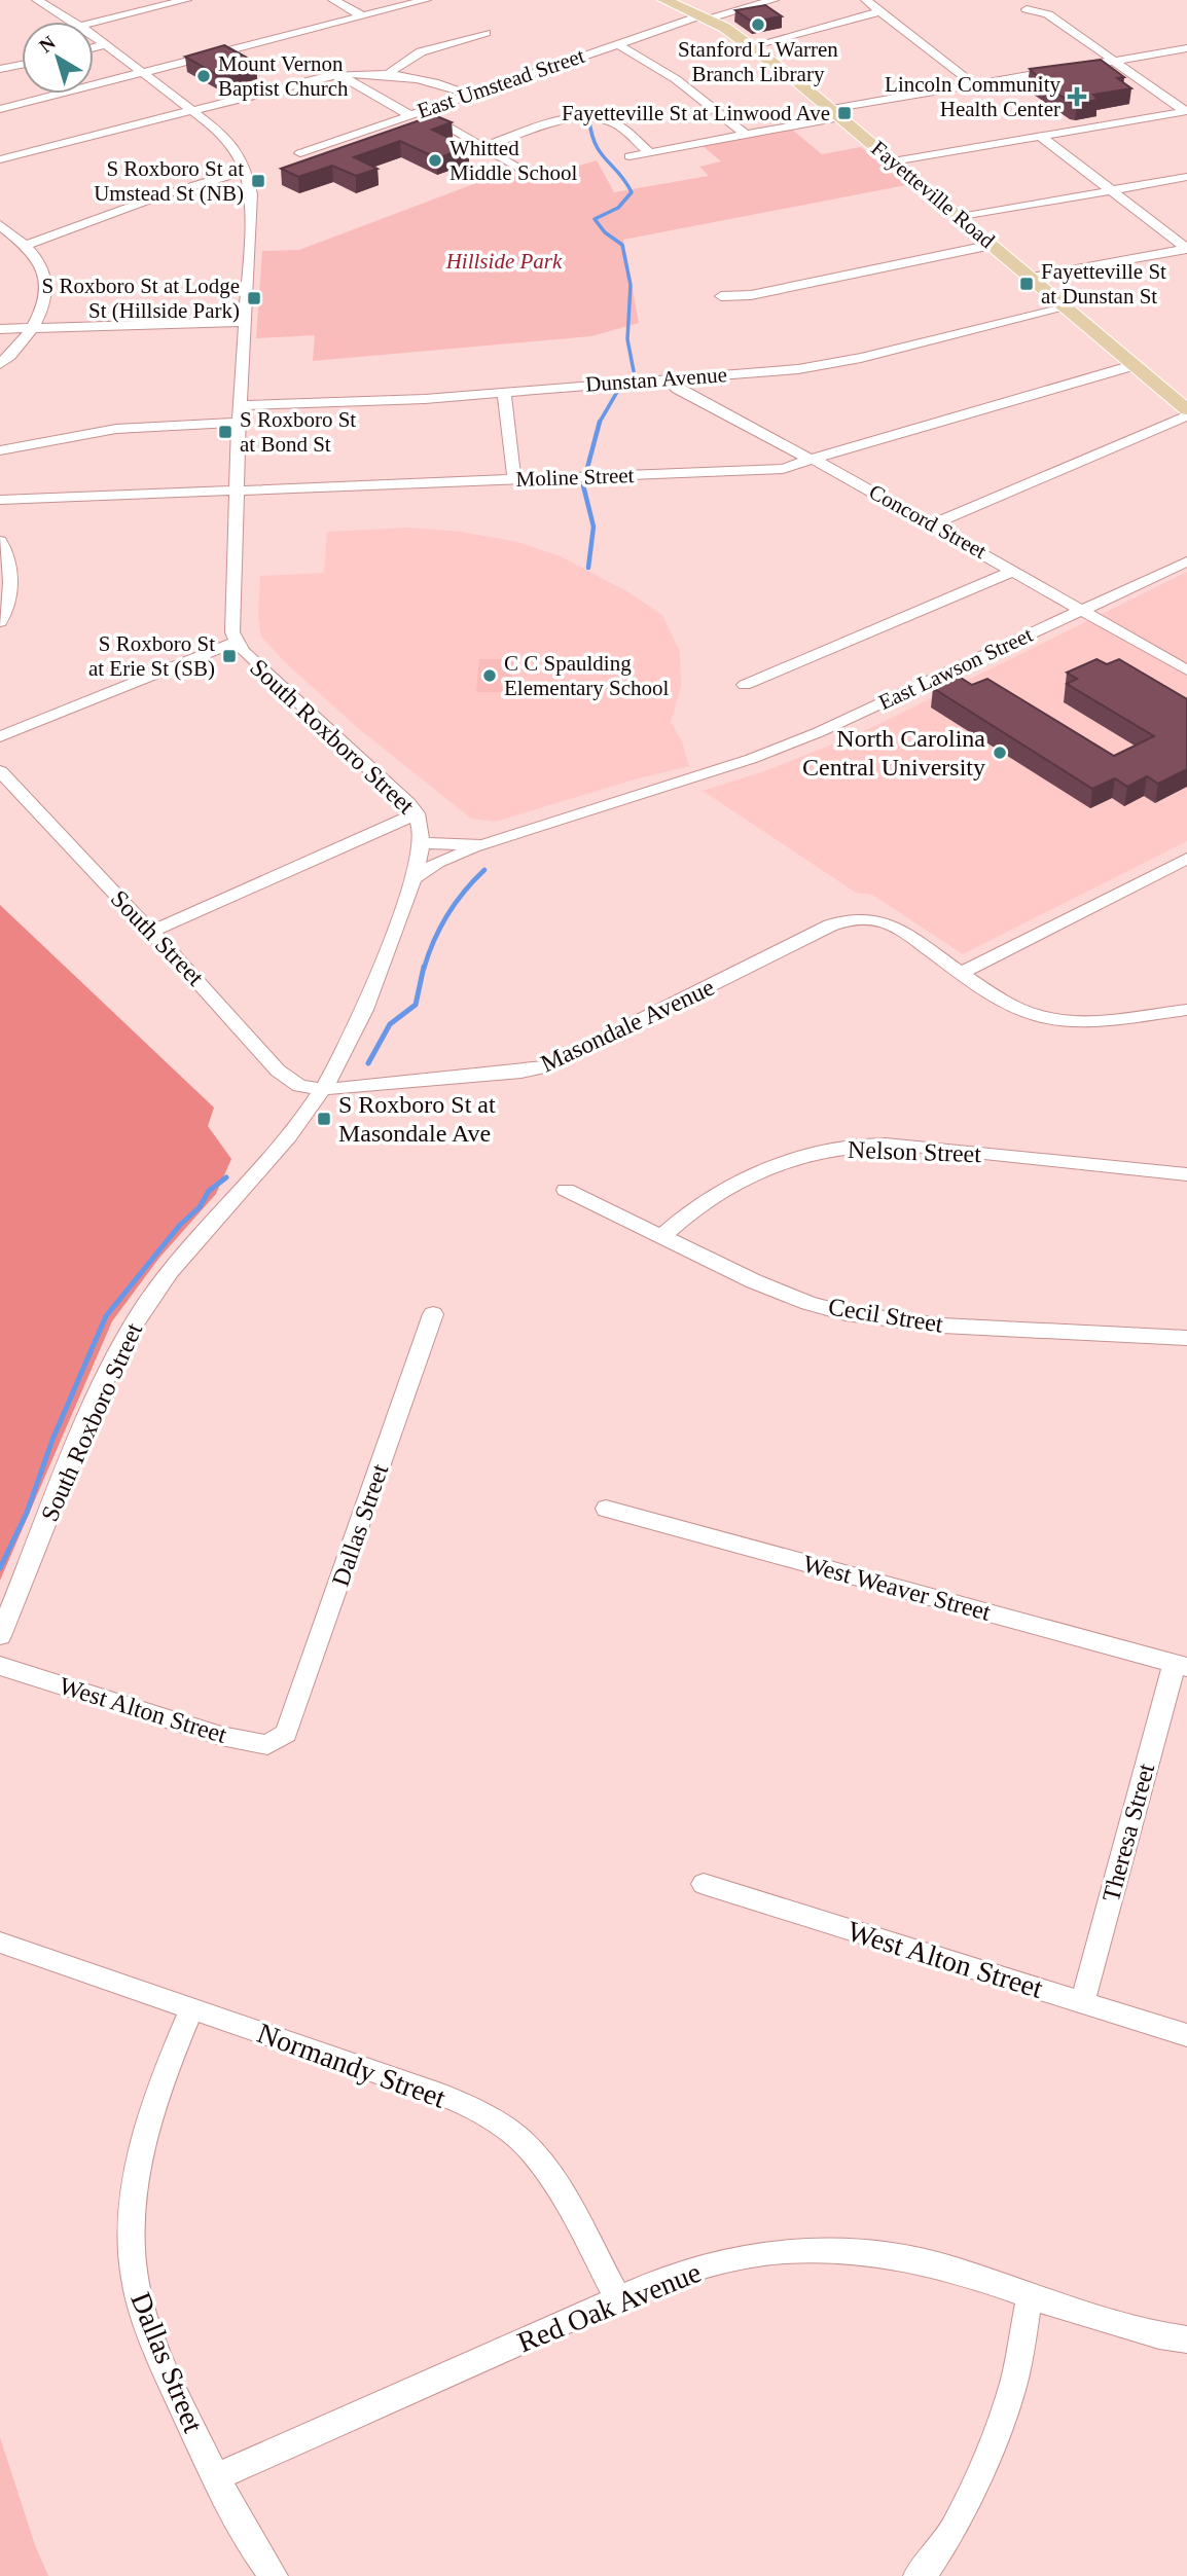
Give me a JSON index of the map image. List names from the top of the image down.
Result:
{
  "streets": {
    "main road": ["Fayetteville Road"],
    "street": [
      "East Umstead Street",
      "Dunstan Avenue",
      "Moline Street",
      "Concord Street",
      "East Lawson Street",
      "South Roxboro Street",
      "South Street",
      "Masondale Avenue",
      "Nelson Street",
      "Cecil Street",
      "Dallas Street",
      "West Weaver Street",
      "West Alton Street",
      "Theresa Street",
      "Normandy Street",
      "Red Oak Avenue"
    ]
  },
  "crossings": [
    ["East Umstead Street", "Fayetteville Road"],
    ["Fayetteville Road", "Dunstan Avenue"],
    ["Fayetteville Road", "Moline Street"],
    ["Dunstan Avenue", "Concord Street"],
    ["Dunstan Avenue", "South Roxboro Street"],
    ["Moline Street", "Concord Street"],
    ["Moline Street", "South Roxboro Street"],
    ["Concord Street", "East Lawson Street"],
    ["East Lawson Street", "South Roxboro Street"],
    ["South Roxboro Street", "South Street"],
    ["South Roxboro Street", "Masondale Avenue"],
    ["South Street", "Masondale Avenue"],
    ["Nelson Street", "Cecil Street"],
    ["Dallas Street", "West Alton Street"],
    ["Dallas Street", "Normandy Street"],
    ["Dallas Street", "Red Oak Avenue"],
    ["West Weaver Street", "Theresa Street"],
    ["West Alton Street", "Theresa Street"],
    ["Normandy Street", "Red Oak Avenue"]
  ],
  "parks": ["Hillside Park"],
  "places": {
    "other": [
      "Stanford L Warren Branch Library",
      "Mount Vernon Baptist Church",
      "Whitted Middle School",
      "C C Spaulding Elementary School",
      "North Carolina Central University"
    ],
    "health": ["Lincoln Community Health Center"],
    "transit": [
      "Fayetteville St at Linwood Ave",
      "S Roxboro St at Umstead St (NB)",
      "Fayetteville St at Dunstan St",
      "S Roxboro St at Lodge St (Hillside Park)",
      "S Roxboro St at Bond St",
      "S Roxboro St at Erie St (SB)",
      "S Roxboro St at Masondale Ave"
    ]
  },
  "north": "top left"
}
